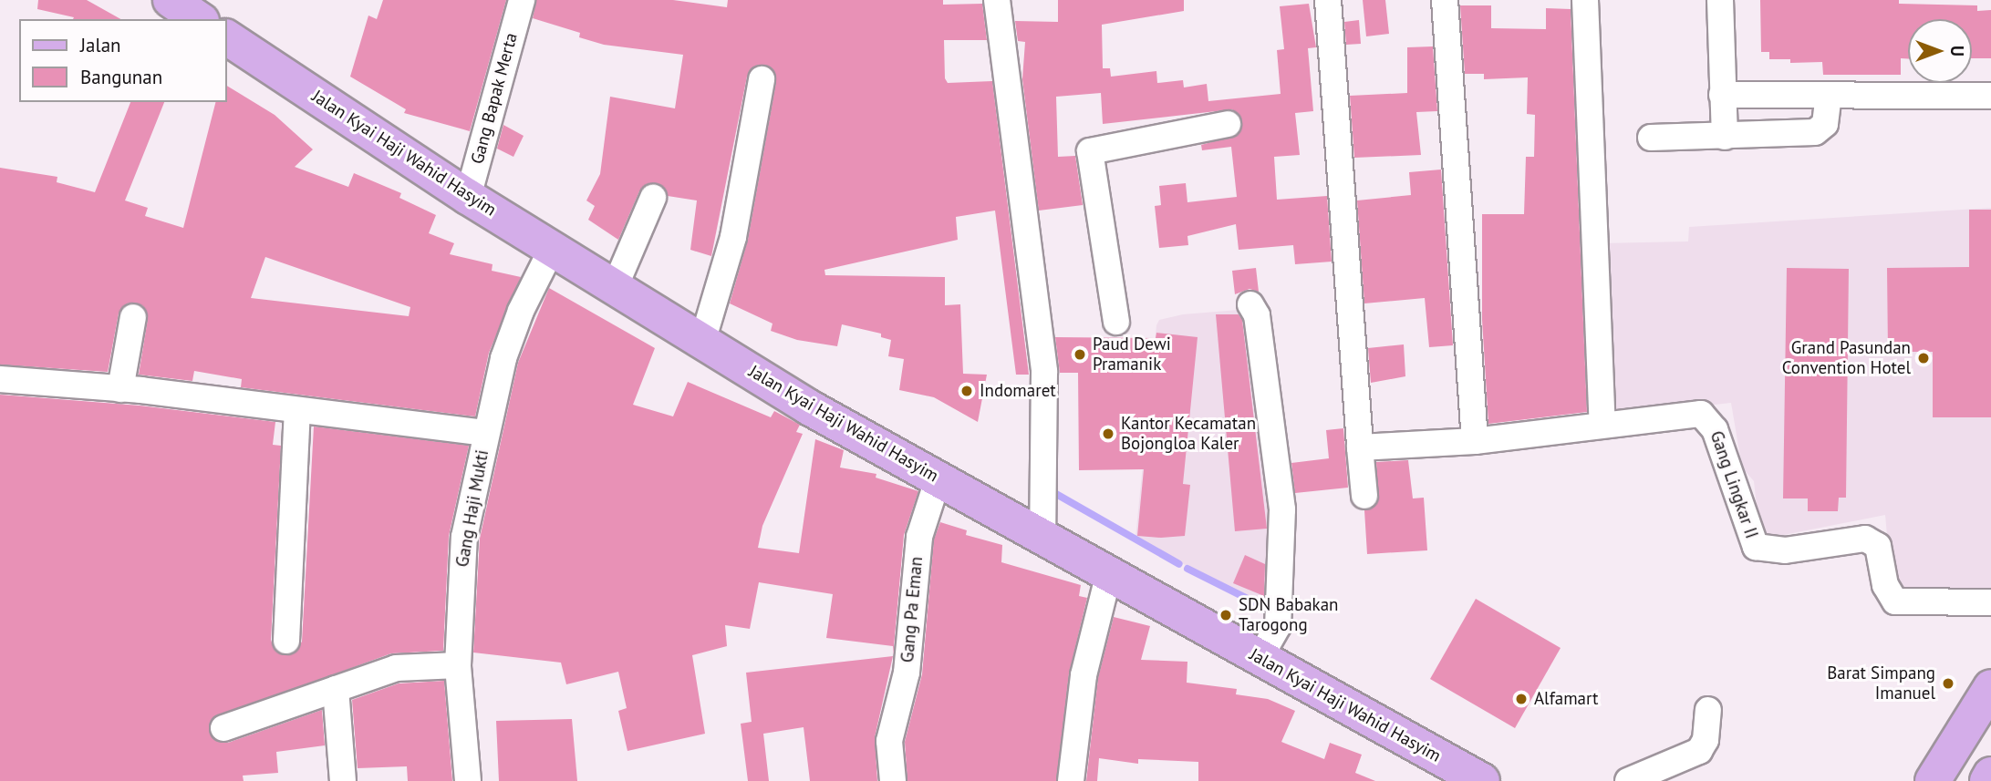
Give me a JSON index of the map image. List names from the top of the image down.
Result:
{
  "streets": {
    "main road": ["Jalan Kyai Haji Wahid Hasyim"],
    "street": [
      "Gang Bapak Merta",
      "Gang Lingkar II",
      "Gang Haji Mukti",
      "Gang Pa Eman"
    ]
  },
  "crossings": [
    ["Gang Bapak Merta", "Jalan Kyai Haji Wahid Hasyim"],
    ["Jalan Kyai Haji Wahid Hasyim", "Gang Haji Mukti"],
    ["Jalan Kyai Haji Wahid Hasyim", "Gang Pa Eman"]
  ],
  "places": [
    "Paud Dewi Pramanik",
    "Grand Pasundan Convention Hotel",
    "Indomaret",
    "Kantor Kecamatan Bojongloa Kaler",
    "SDN Babakan Tarogong",
    "Barat Simpang Imanuel",
    "Alfamart"
  ],
  "legend": ["Jalan", "Bangunan"],
  "north": "right"
}
